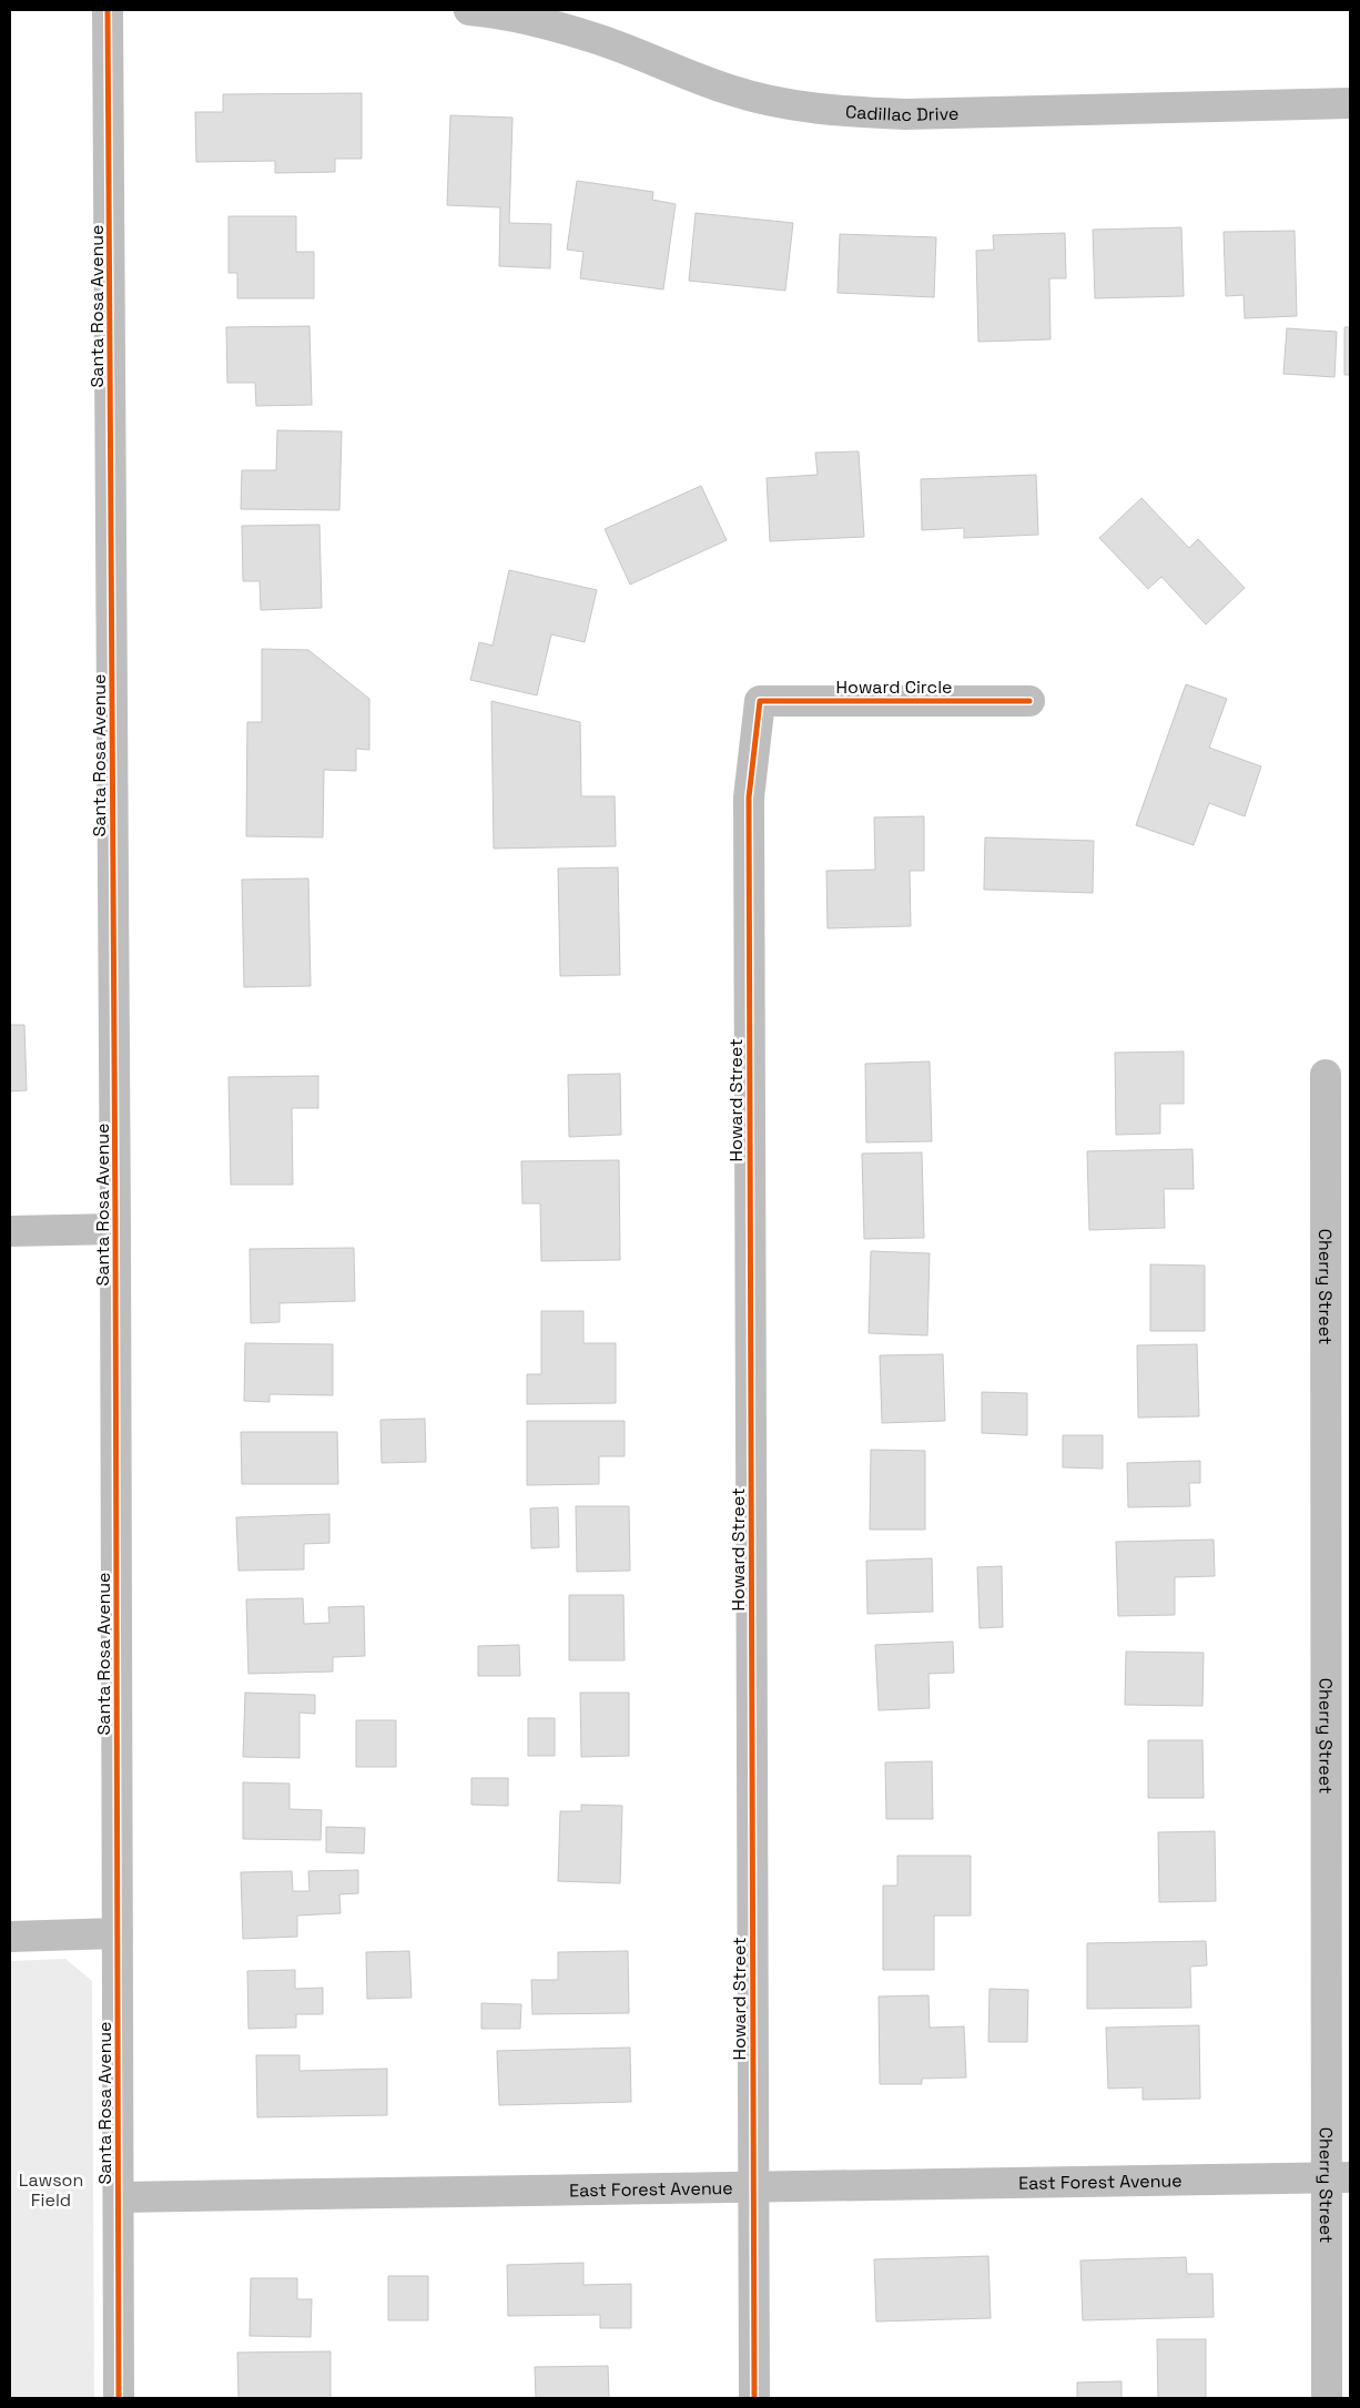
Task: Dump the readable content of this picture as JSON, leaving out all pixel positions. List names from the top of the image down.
{
  "streets": {
    "street": [
      "Cadillac Drive",
      "Santa Rosa Avenue",
      "Howard Circle",
      "Howard Street",
      "Cherry Street",
      "East Forest Avenue"
    ]
  },
  "crossings": [
    ["Santa Rosa Avenue", "East Forest Avenue"],
    ["Howard Circle", "Howard Street"],
    ["Howard Street", "East Forest Avenue"],
    ["Cherry Street", "East Forest Avenue"]
  ],
  "parks": ["Lawson Field"]
}
